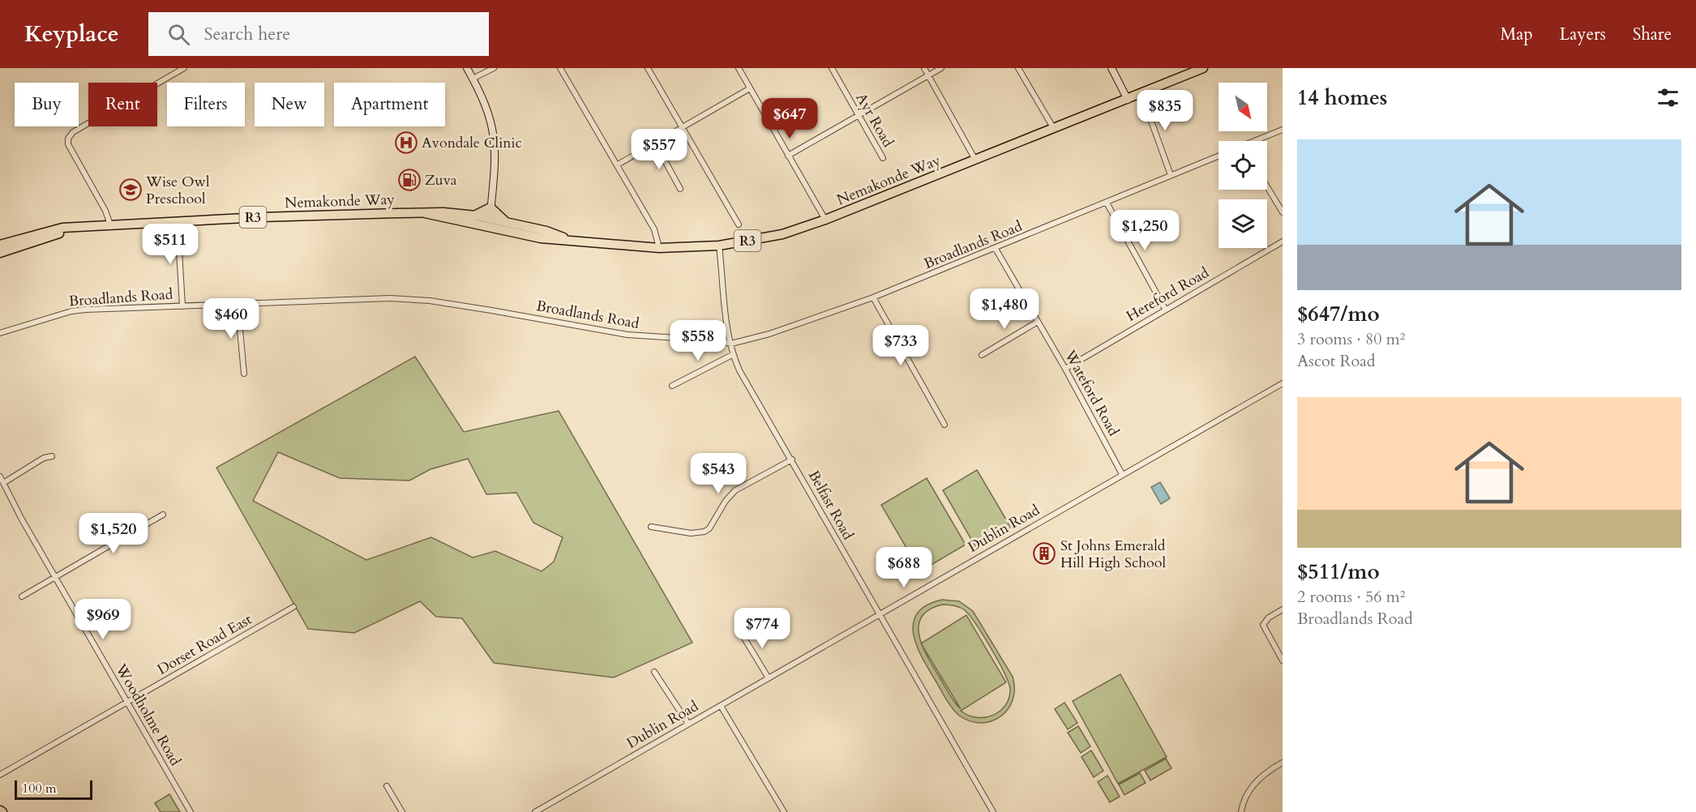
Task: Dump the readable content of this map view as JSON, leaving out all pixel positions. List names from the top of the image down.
{
  "streets": {
    "highway": ["Nemakonde Way", "R3"],
    "street": [
      "Ayr Road",
      "Broadlands Road",
      "Hereford Road",
      "Wateford Road",
      "Belfast Road",
      "Dublin Road",
      "Dorset Road East",
      "Woodholme Road"
    ]
  },
  "crossings": [
    ["Nemakonde Way", "Belfast Road"],
    ["Broadlands Road", "Wateford Road"],
    ["Broadlands Road", "Belfast Road"],
    ["Hereford Road", "Wateford Road"],
    ["Wateford Road", "Dublin Road"],
    ["Belfast Road", "Dublin Road"],
    ["Dorset Road East", "Woodholme Road"]
  ],
  "places": {
    "hospital": ["Avondale Clinic"],
    "fuel station": ["Zuva"],
    "school or university": ["Wise Owl Preschool"],
    "building": ["St Johns Emerald Hill High School"]
  },
  "scale_bar": "100 m",
  "north": "bottom right",
  "page": {
    "header": "Keyplace",
    "search": "Search here",
    "nav": ["Map", "Layers", "Share"],
    "heading": "14 homes",
    "chip": [
      "Buy",
      "Rent",
      "Filters",
      "New",
      "Apartment"
    ],
    "price": [
      "$835",
      "$647",
      "$557",
      "$1,250",
      "$511",
      "$1,480",
      "$460",
      "$558",
      "$733",
      "$543",
      "$1,520",
      "$688",
      "$969",
      "$774"
    ],
    "list": [
      {
        "name": "$647/mo",
        "note": "3 rooms · 80 m² · Ascot Road"
      },
      {
        "name": "$511/mo",
        "note": "2 rooms · 56 m² · Broadlands Road"
      }
    ],
    "scale": "100 m"
  }
}
